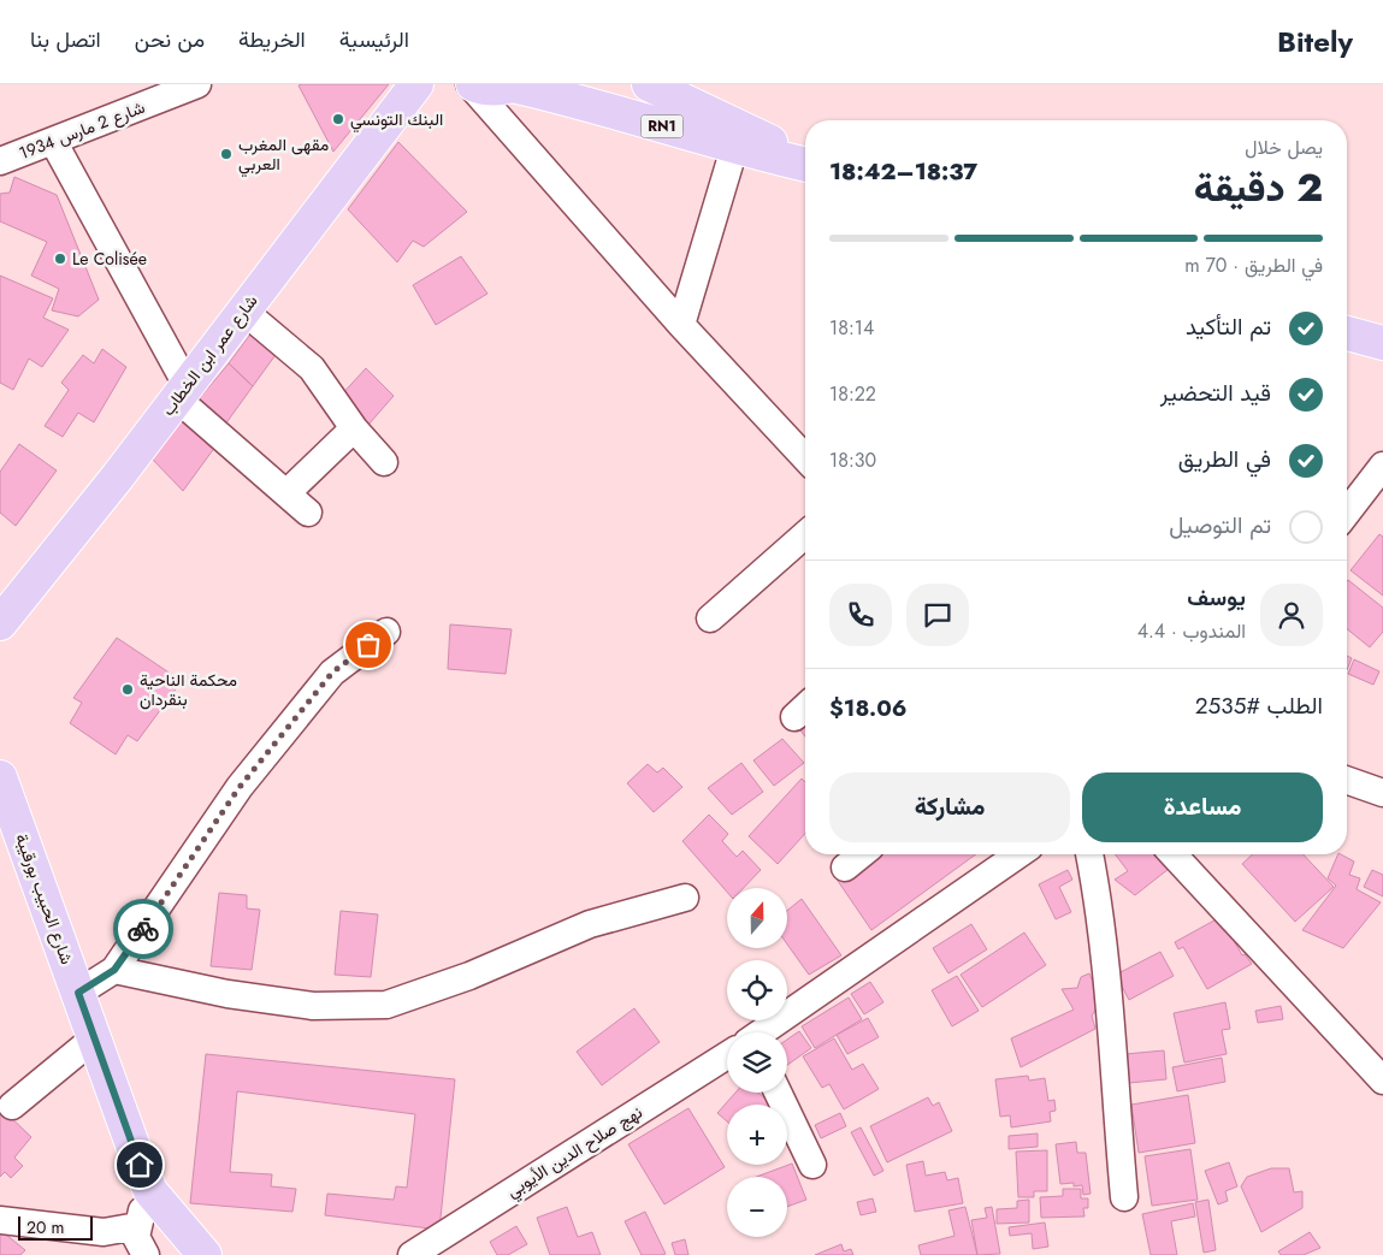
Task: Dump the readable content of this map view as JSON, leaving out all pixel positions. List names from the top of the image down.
{
  "streets": {
    "main road": ["RN1", "شارع عمر ابن الخطاب", "شارع الحبيب بورقيبة"],
    "street": ["شارع 2 مارس 1934", "نهج صلاح الدين الأيوبي"]
  },
  "places": [
    "البنك التونسي",
    "مقهى المغرب العربي",
    "Le Colisée",
    "محكمة الناحية بنقردان"
  ],
  "scale_bar": "20 m",
  "north": "top",
  "page": {
    "header": "Bitely",
    "nav": [
      "الرئيسية",
      "الخريطة",
      "من نحن",
      "اتصل بنا"
    ],
    "heading": ["2 دقيقة", "يصل خلال", "18:37–18:42"],
    "panel": [
      "يوسف",
      "المندوب · 4.4",
      "الطلب #2535",
      "$18.06"
    ],
    "bar": "في الطريق · 70 m",
    "list": [
      ["تم التأكيد", "18:14"],
      ["قيد التحضير", "18:22"],
      ["في الطريق", "18:30"],
      "تم التوصيل"
    ],
    "buttons": ["مساعدة", "مشاركة"],
    "map_buttons": ["+", "−"],
    "scale": "20 m"
  }
}
